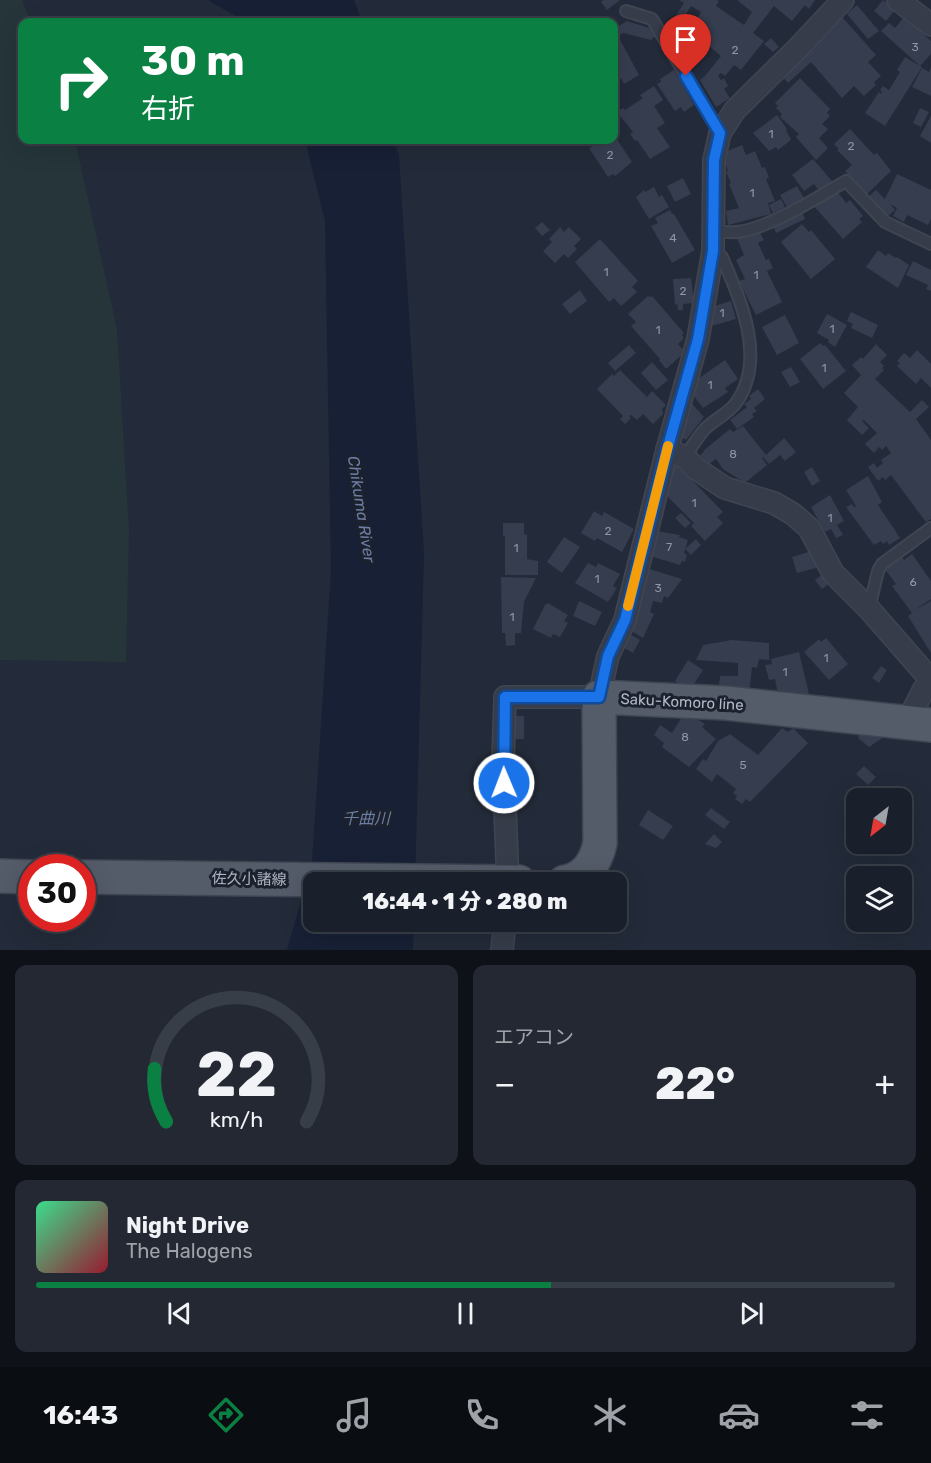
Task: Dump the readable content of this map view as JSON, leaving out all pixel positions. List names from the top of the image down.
{
  "streets": {
    "main road": ["Saku-Komoro line", "佐久小諸線"]
  },
  "water": ["Chikuma River", "千曲川"],
  "house_numbers": [
    "3",
    "2",
    "1",
    "2",
    "2",
    "1",
    "4",
    "1",
    "1",
    "2",
    "1",
    "1",
    "1",
    "1",
    "1",
    "8",
    "1",
    "1",
    "2",
    "7",
    "1",
    "1",
    "6",
    "3",
    "1",
    "1",
    "1",
    "8",
    "5"
  ],
  "north": "bottom left",
  "page": {
    "turn": ["30 m", "右折"],
    "limit": "30",
    "trip": "16:44 · 1 分 · 280 m",
    "tile": "エアコン",
    "heat": ["−", "22°", "+"],
    "song": ["Night Drive", "The Halogens"],
    "tabs": "16:43",
    "gauge": ["22", "km/h"]
  }
}
